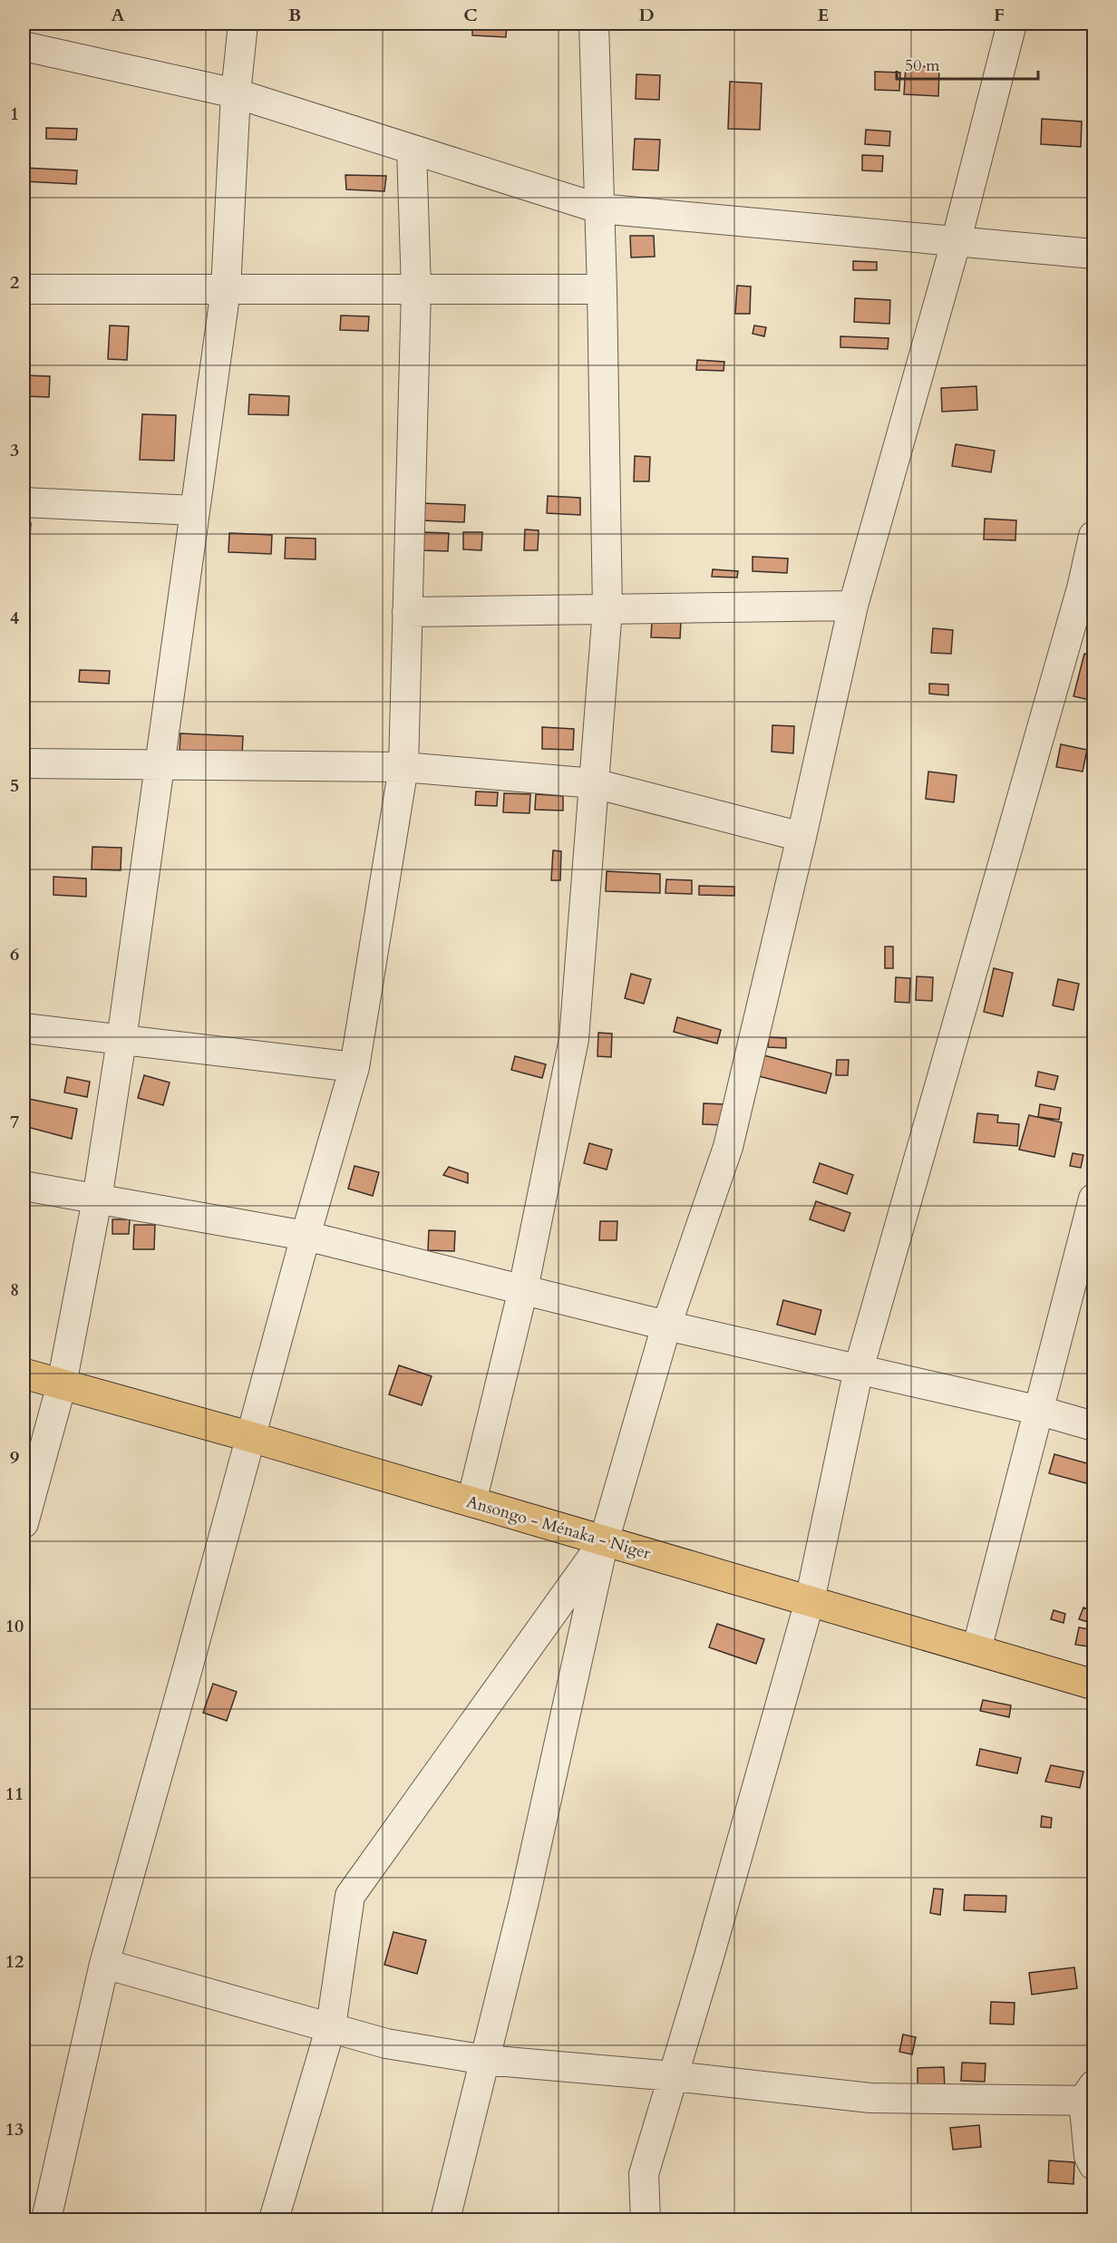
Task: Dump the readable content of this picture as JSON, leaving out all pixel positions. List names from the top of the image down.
{
  "streets": {
    "main road": ["Ansongo - Ménaka - Niger"]
  },
  "scale_bar": "50 m",
  "grid": {
    "columns": [
      "A",
      "B",
      "C",
      "D",
      "E",
      "F"
    ],
    "rows": [
      "1",
      "2",
      "3",
      "4",
      "5",
      "6",
      "7",
      "8",
      "9",
      "10",
      "11",
      "12",
      "13"
    ]
  }
}
